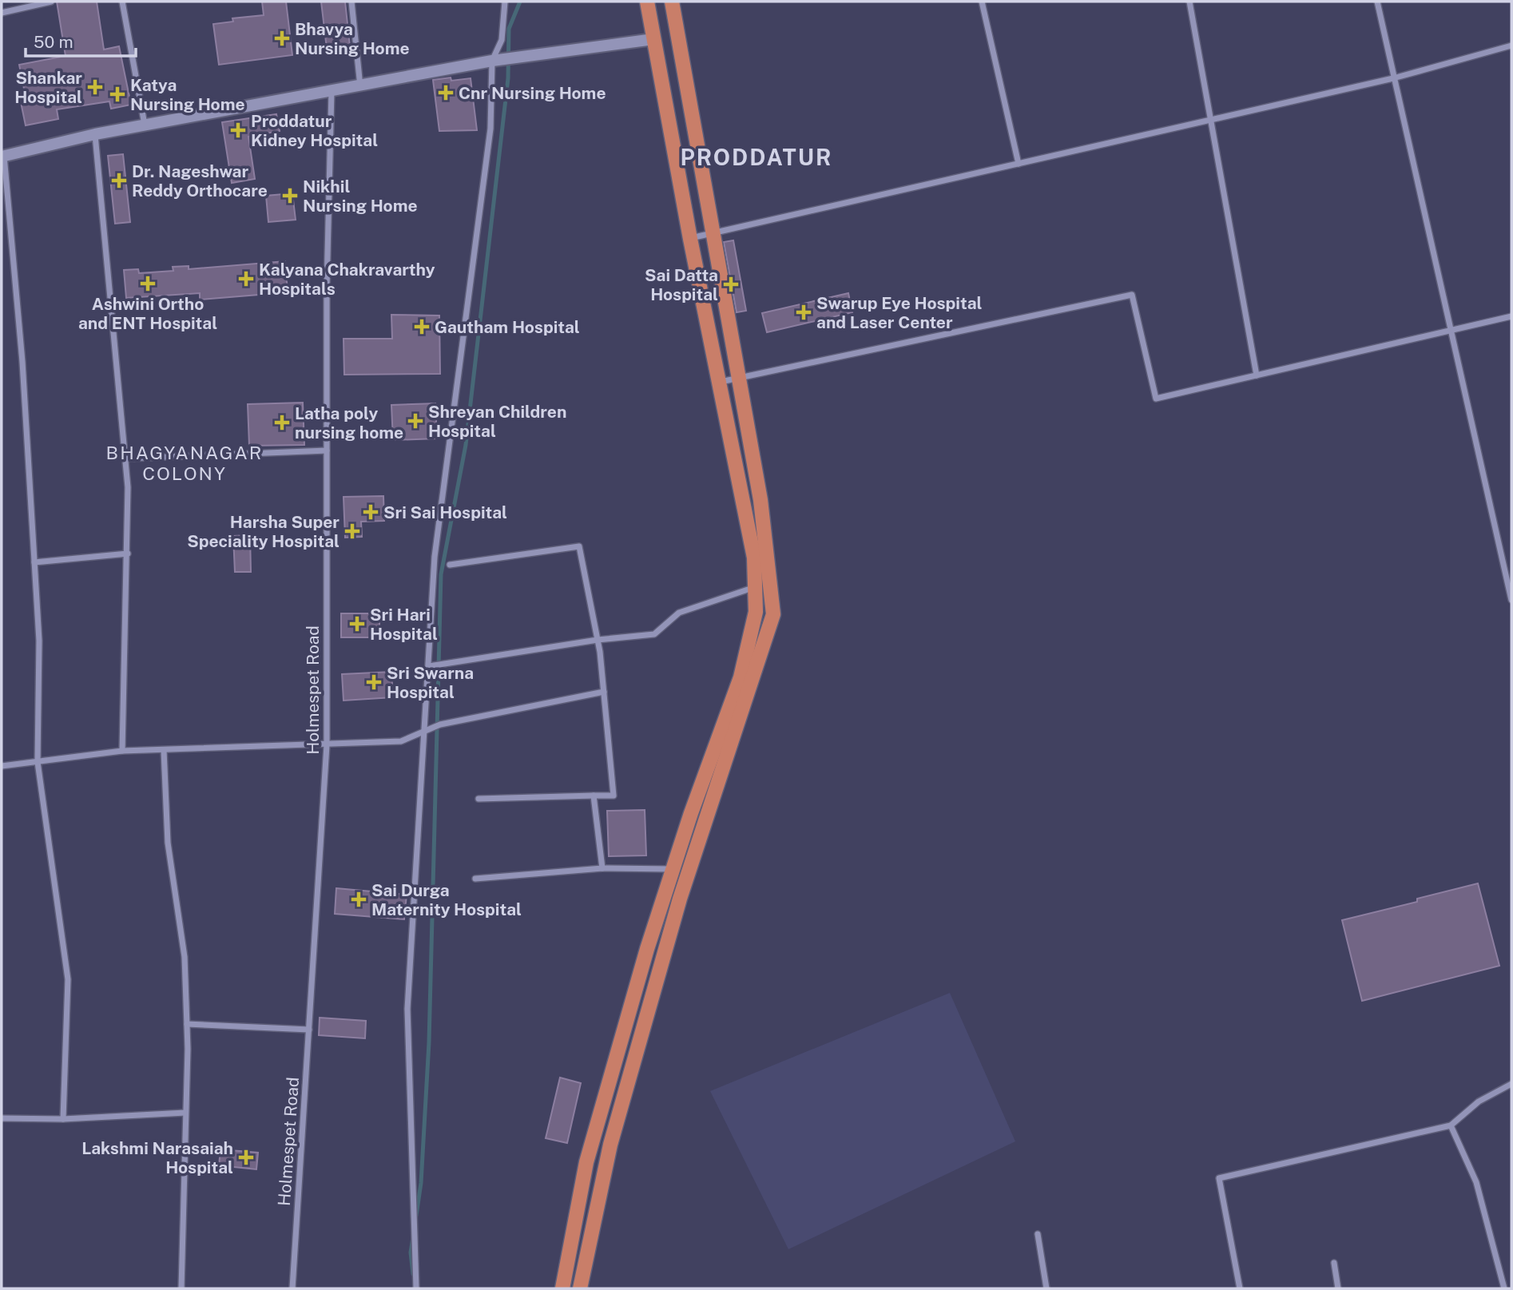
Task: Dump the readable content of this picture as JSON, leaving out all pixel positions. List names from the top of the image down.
{
  "streets": {
    "street": ["Holmespet Road"]
  },
  "districts": ["PRODDATUR", "BHAGYANAGAR COLONY"],
  "places": {
    "health": [
      "Bhavya Nursing Home",
      "Shankar Hospital",
      "Cnr Nursing Home",
      "Katya Nursing Home",
      "Proddatur Kidney Hospital",
      "Dr. Nageshwar Reddy Orthocare",
      "Nikhil Nursing Home",
      "Kalyana Chakravarthy Hospitals",
      "Ashwini Ortho and ENT Hospital",
      "Sai Datta Hospital",
      "Swarup Eye Hospital and Laser Center",
      "Gautham Hospital",
      "Shreyan Children Hospital",
      "Latha poly nursing home",
      "Sri Sai Hospital",
      "Harsha Super Speciality Hospital",
      "Sri Hari Hospital",
      "Sri Swarna Hospital",
      "Sai Durga Maternity Hospital",
      "Lakshmi Narasaiah Hospital"
    ]
  },
  "scale_bar": "50 m"
}
